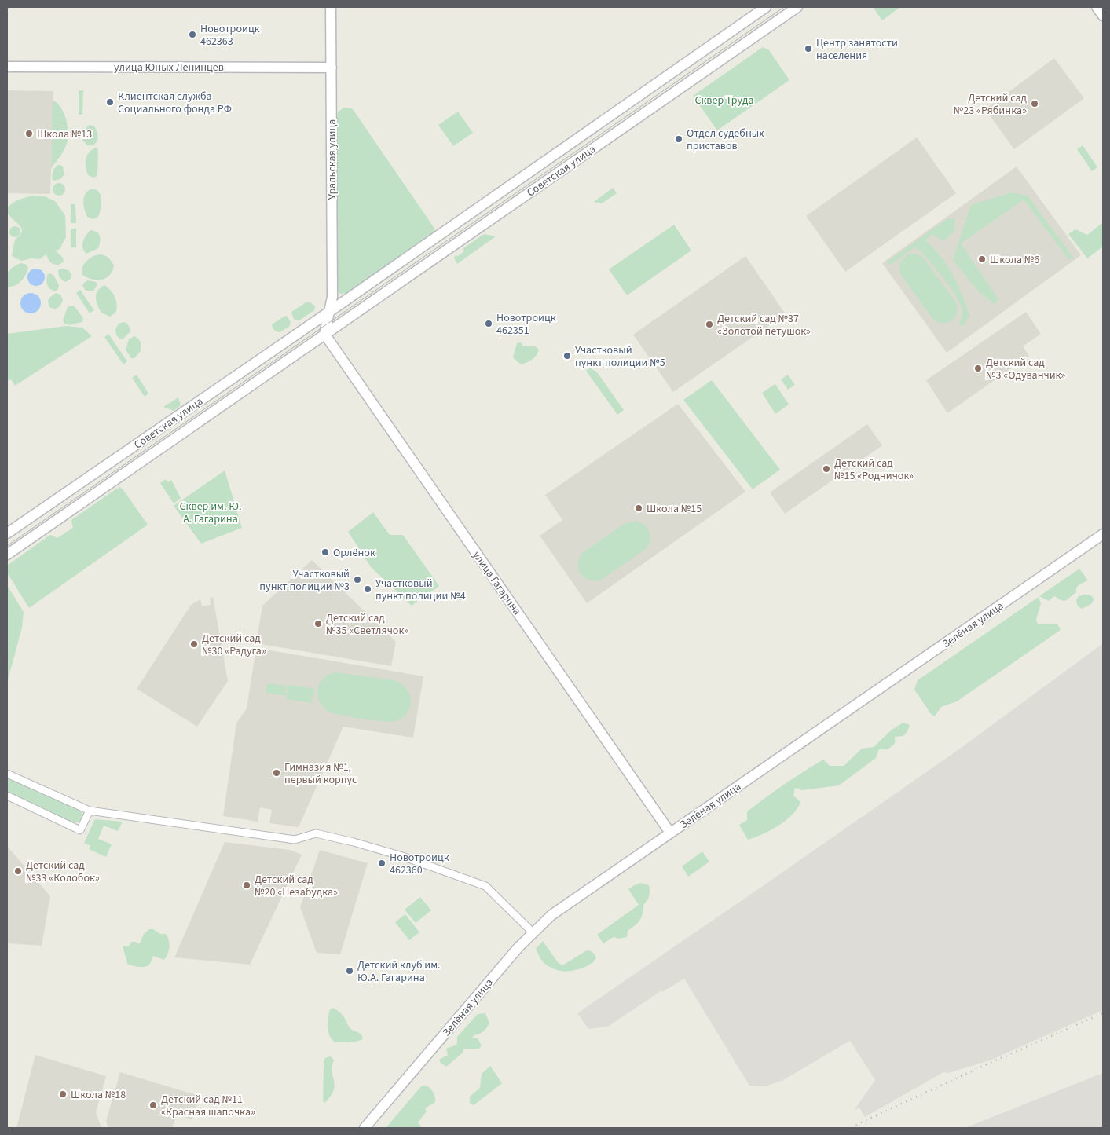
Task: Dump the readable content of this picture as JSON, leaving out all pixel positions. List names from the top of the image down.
{
  "streets": {
    "main road": [
      "улица Юных Ленинцев",
      "Уральская улица",
      "Советская улица",
      "улица Гагарина",
      "Зелёная улица"
    ]
  },
  "crossings": [
    ["улица Юных Ленинцев", "Уральская улица"],
    ["Уральская улица", "Советская улица"],
    ["Советская улица", "улица Гагарина"],
    ["улица Гагарина", "Зелёная улица"]
  ],
  "parks": ["Сквер Труда", "Сквер им. Ю. А. Гагарина"],
  "places": [
    "Новотроицк 462363",
    "Центр занятости населения",
    "Клиентская служба Социального фонда РФ",
    "Детский сад №23 «Рябинка»",
    "Школа №13",
    "Отдел судебных приставов",
    "Школа №6",
    "Новотроицк 462351",
    "Детский сад №37 «Золотой петушок»",
    "Участковый пункт полиции №5",
    "Детский сад №3 «Одуванчик»",
    "Детский сад №15 «Родничок»",
    "Школа №15",
    "Орлёнок",
    "Участковый пункт полиции №3",
    "Участковый пункт полиции №4",
    "Детский сад №35 «Светлячок»",
    "Детский сад №30 «Радуга»",
    "Гимназия №1, первый корпус",
    "Новотроицк 462360",
    "Детский сад №33 «Колобок»",
    "Детский сад №20 «Незабудка»",
    "Детский клуб им. Ю.А. Гагарина",
    "Школа №18",
    "Детский сад №11 «Красная шапочка»"
  ]
}
